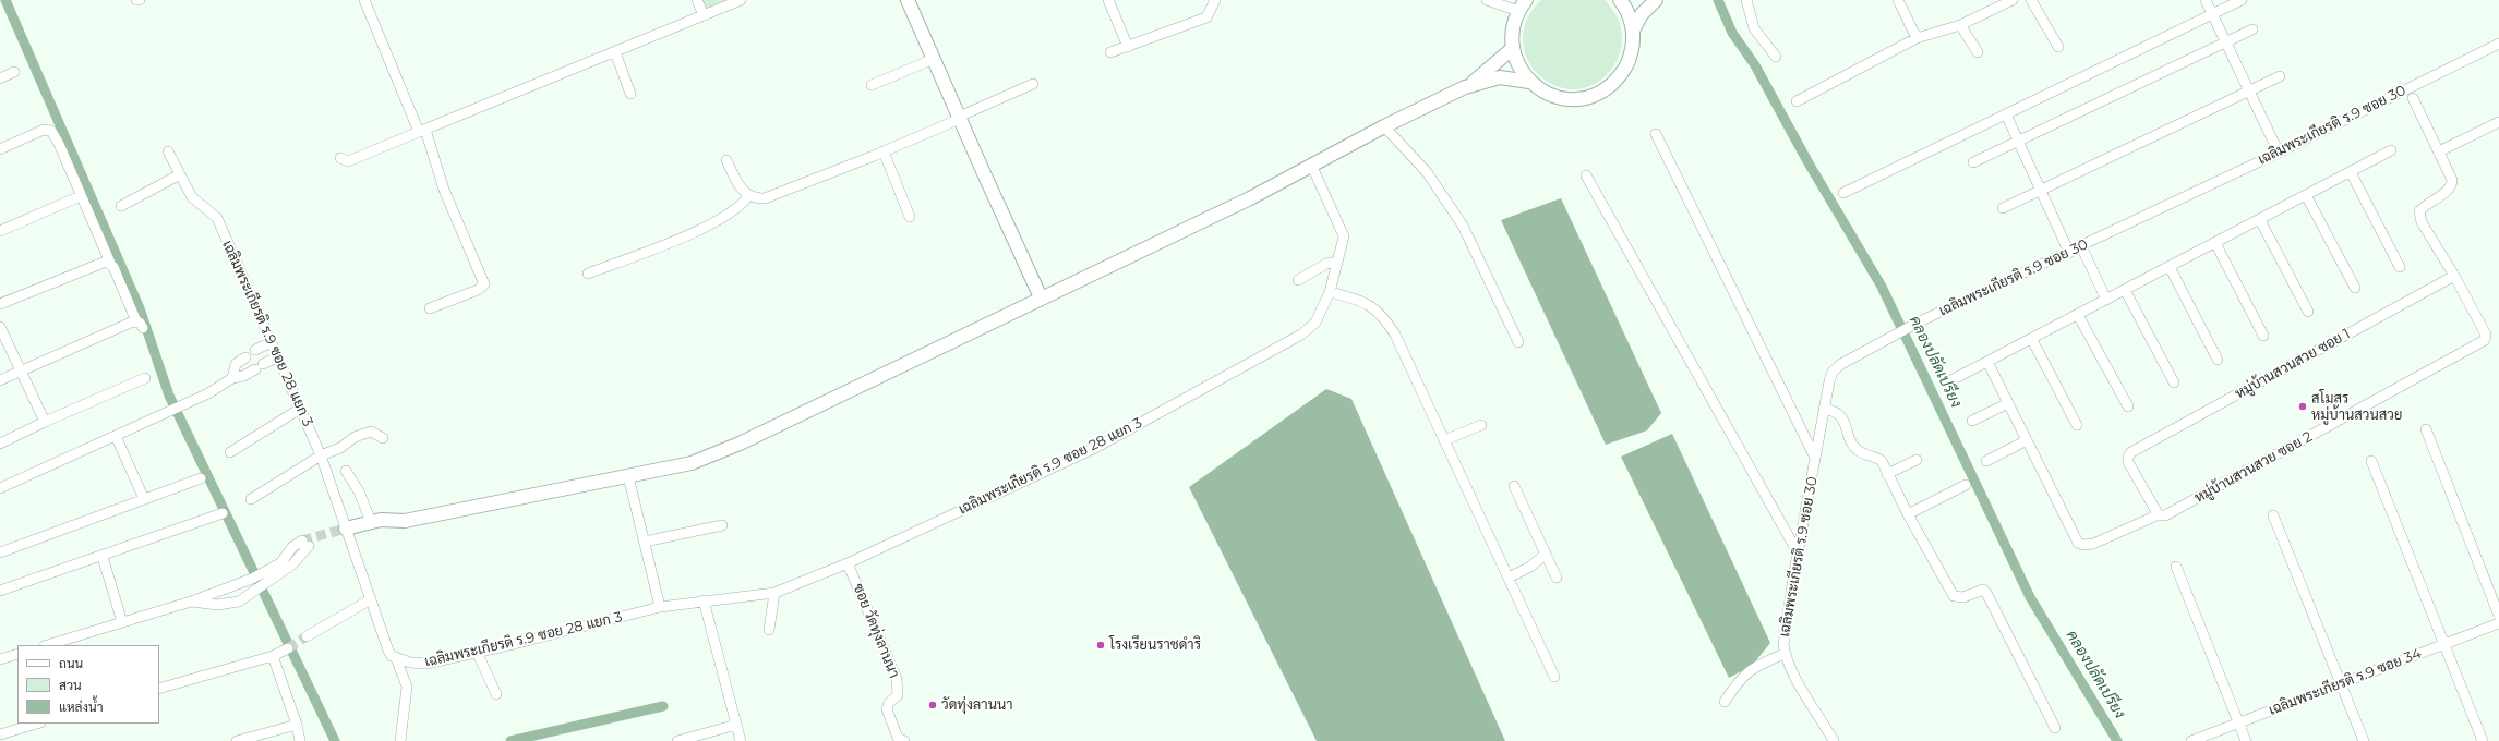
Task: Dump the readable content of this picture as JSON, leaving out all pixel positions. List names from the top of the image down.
{
  "streets": {
    "street": [
      "เฉลิมพระเกียรติ ร.9 ซอย 30",
      "เฉลิมพระเกียรติ ร.9 ซอย 28 แยก 3",
      "หมู่บ้านสวนสวย ซอย 1",
      "หมู่บ้านสวนสวย ซอย 2",
      "ซอย วัดทุ่งลานนา",
      "เฉลิมพระเกียรติ ร.9 ซอย 34"
    ]
  },
  "crossings": [
    ["เฉลิมพระเกียรติ ร.9 ซอย 28 แยก 3", "ซอย วัดทุ่งลานนา"],
    ["หมู่บ้านสวนสวย ซอย 1", "หมู่บ้านสวนสวย ซอย 2"]
  ],
  "water": ["คลองปลัดเปรียง"],
  "places": ["สโมสร หมู่บ้านสวนสวย", "โรงเรียนราชดำริ", "วัดทุ่งลานนา"],
  "legend": ["ถนน", "สวน", "แหล่งน้ำ"]
}
